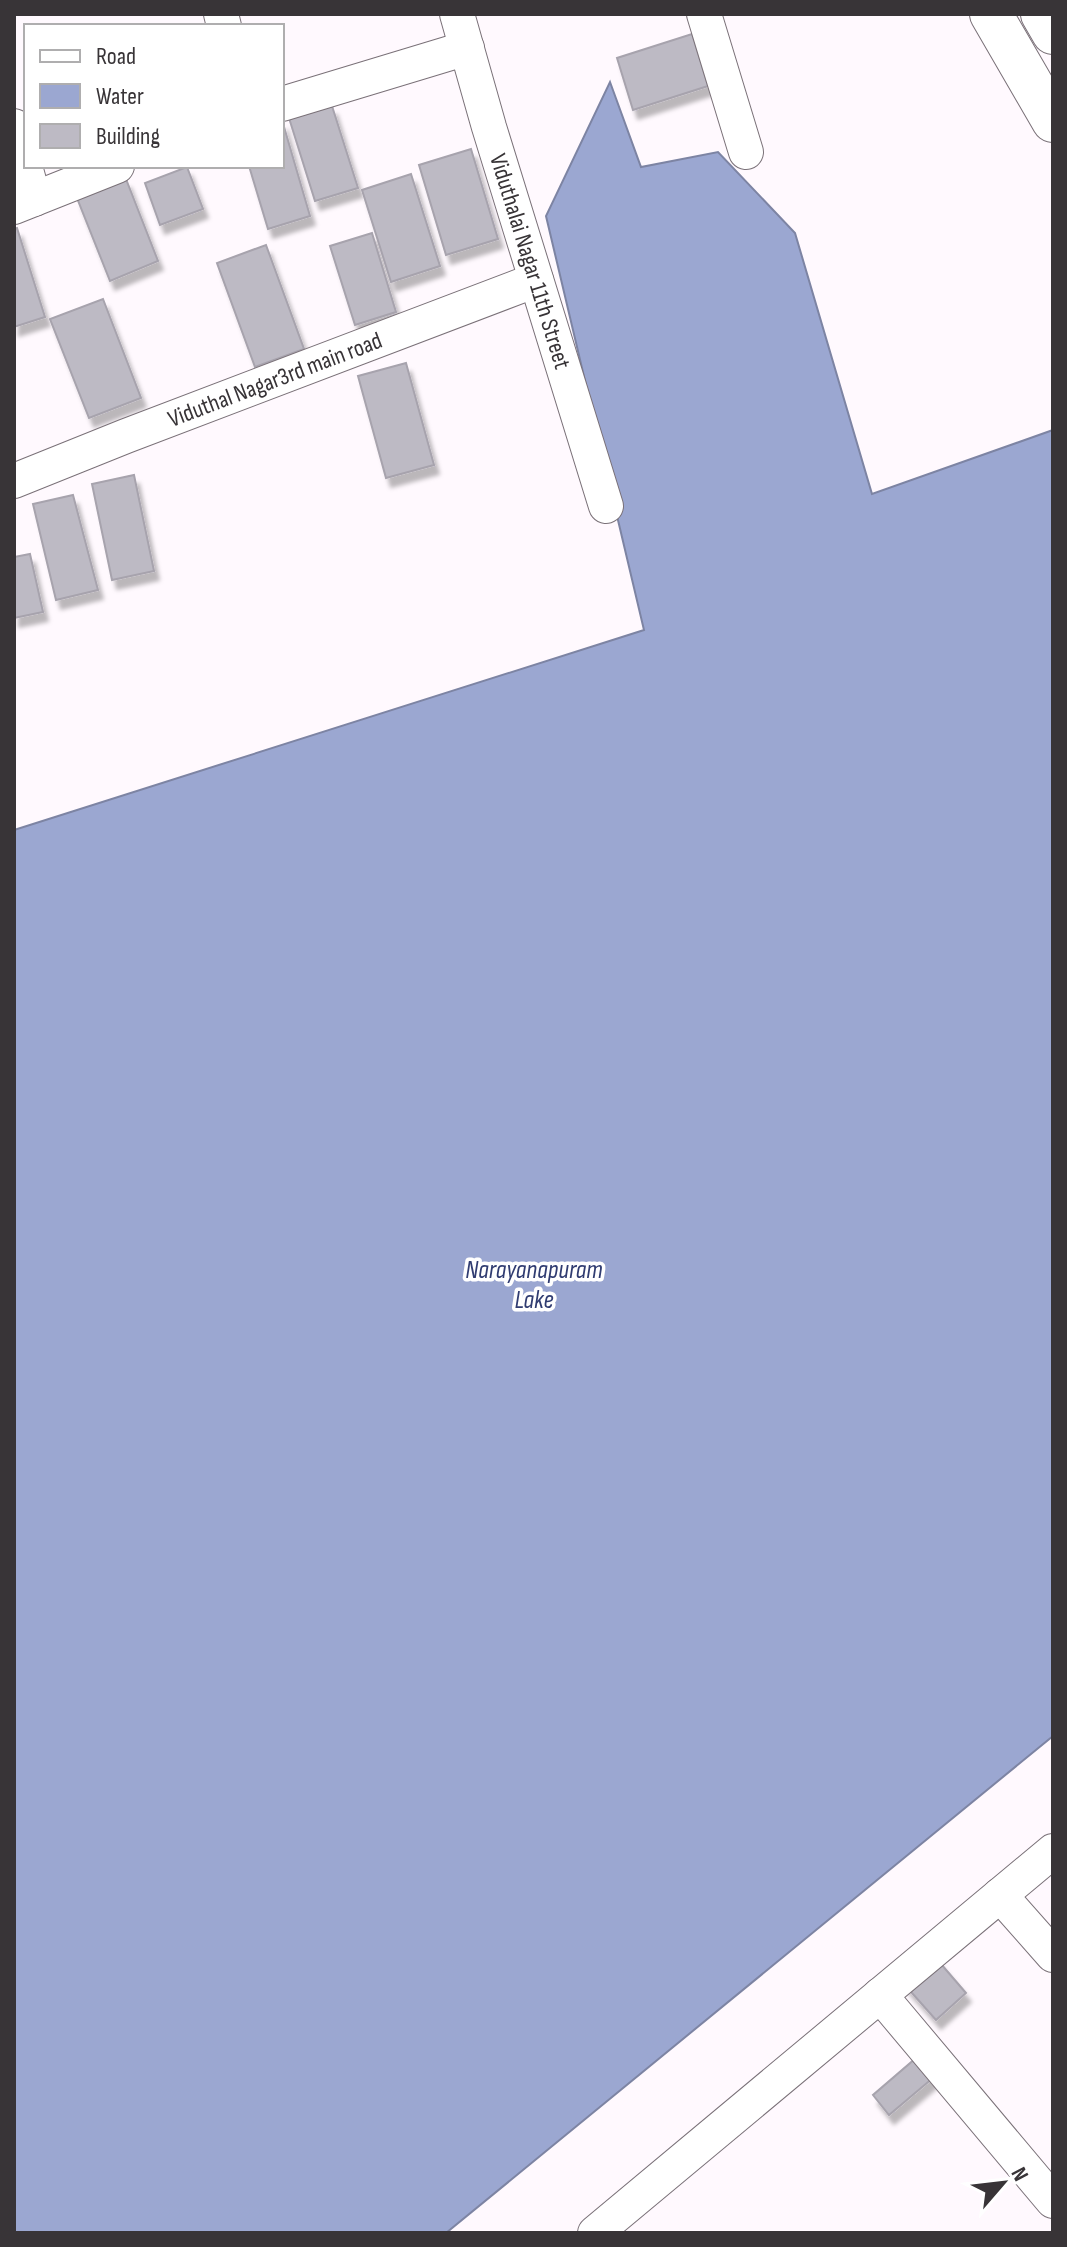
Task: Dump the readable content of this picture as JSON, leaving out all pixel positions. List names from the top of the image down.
{
  "streets": {
    "street": ["Viduthalai Nagar 11th Street", "Viduthal Nagar3rd main road"]
  },
  "crossings": [
    ["Viduthalai Nagar 11th Street", "Viduthal Nagar3rd main road"]
  ],
  "water": ["Narayanapuram Lake"],
  "legend": ["Road", "Water", "Building"],
  "north": "top right"
}
